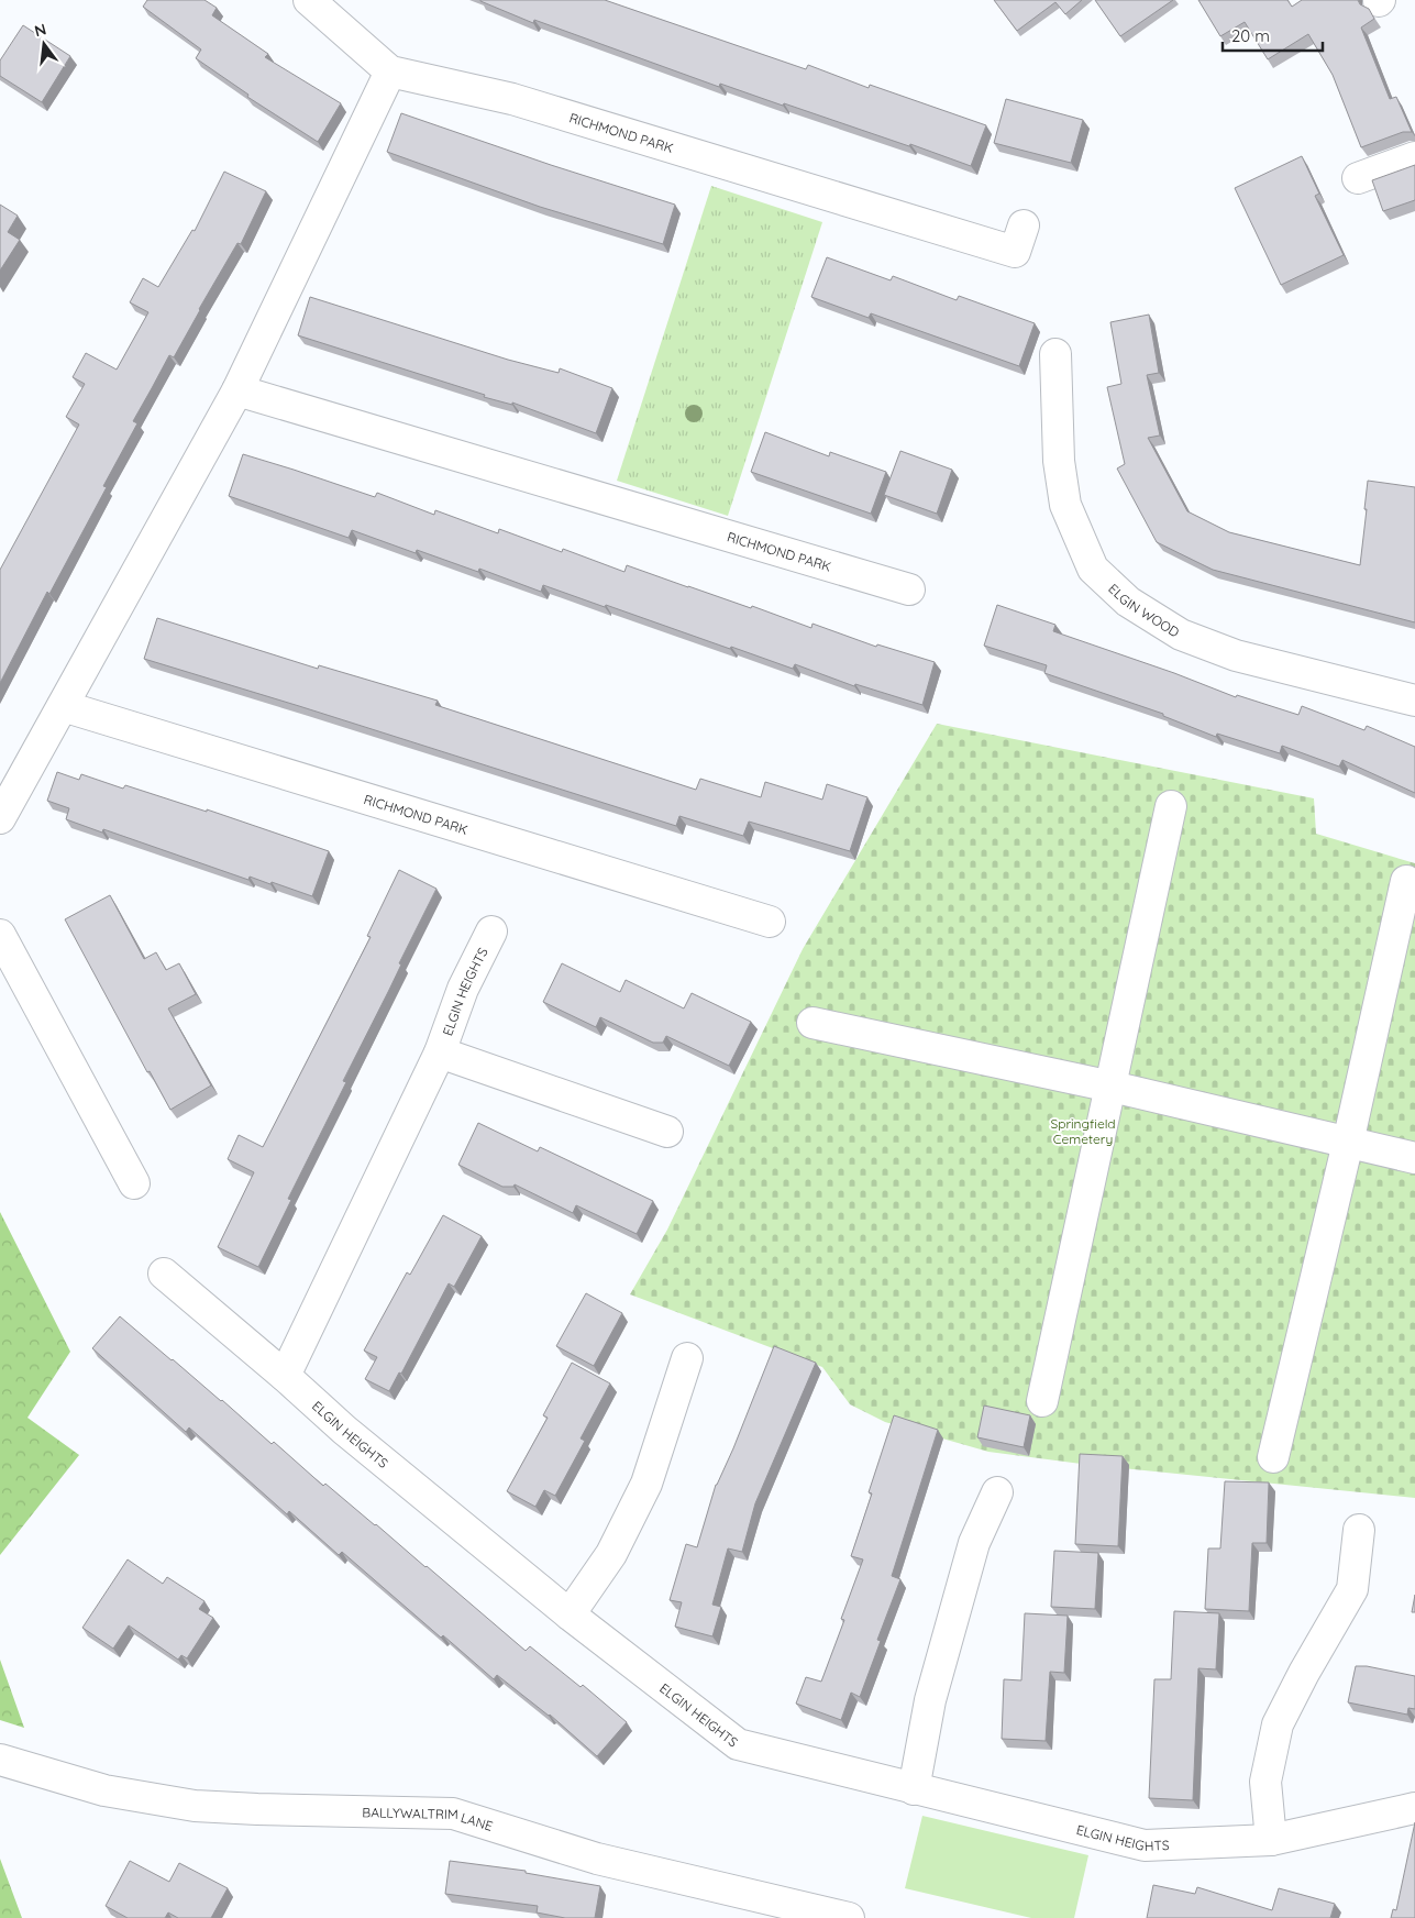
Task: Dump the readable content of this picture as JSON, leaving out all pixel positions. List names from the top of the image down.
{
  "streets": {
    "street": [
      "RICHMOND PARK",
      "ELGIN WOOD",
      "ELGIN HEIGHTS",
      "BALLYWALTRIM LANE"
    ]
  },
  "parks": ["Springfield Cemetery"],
  "scale_bar": "20 m",
  "north": "top"
}
